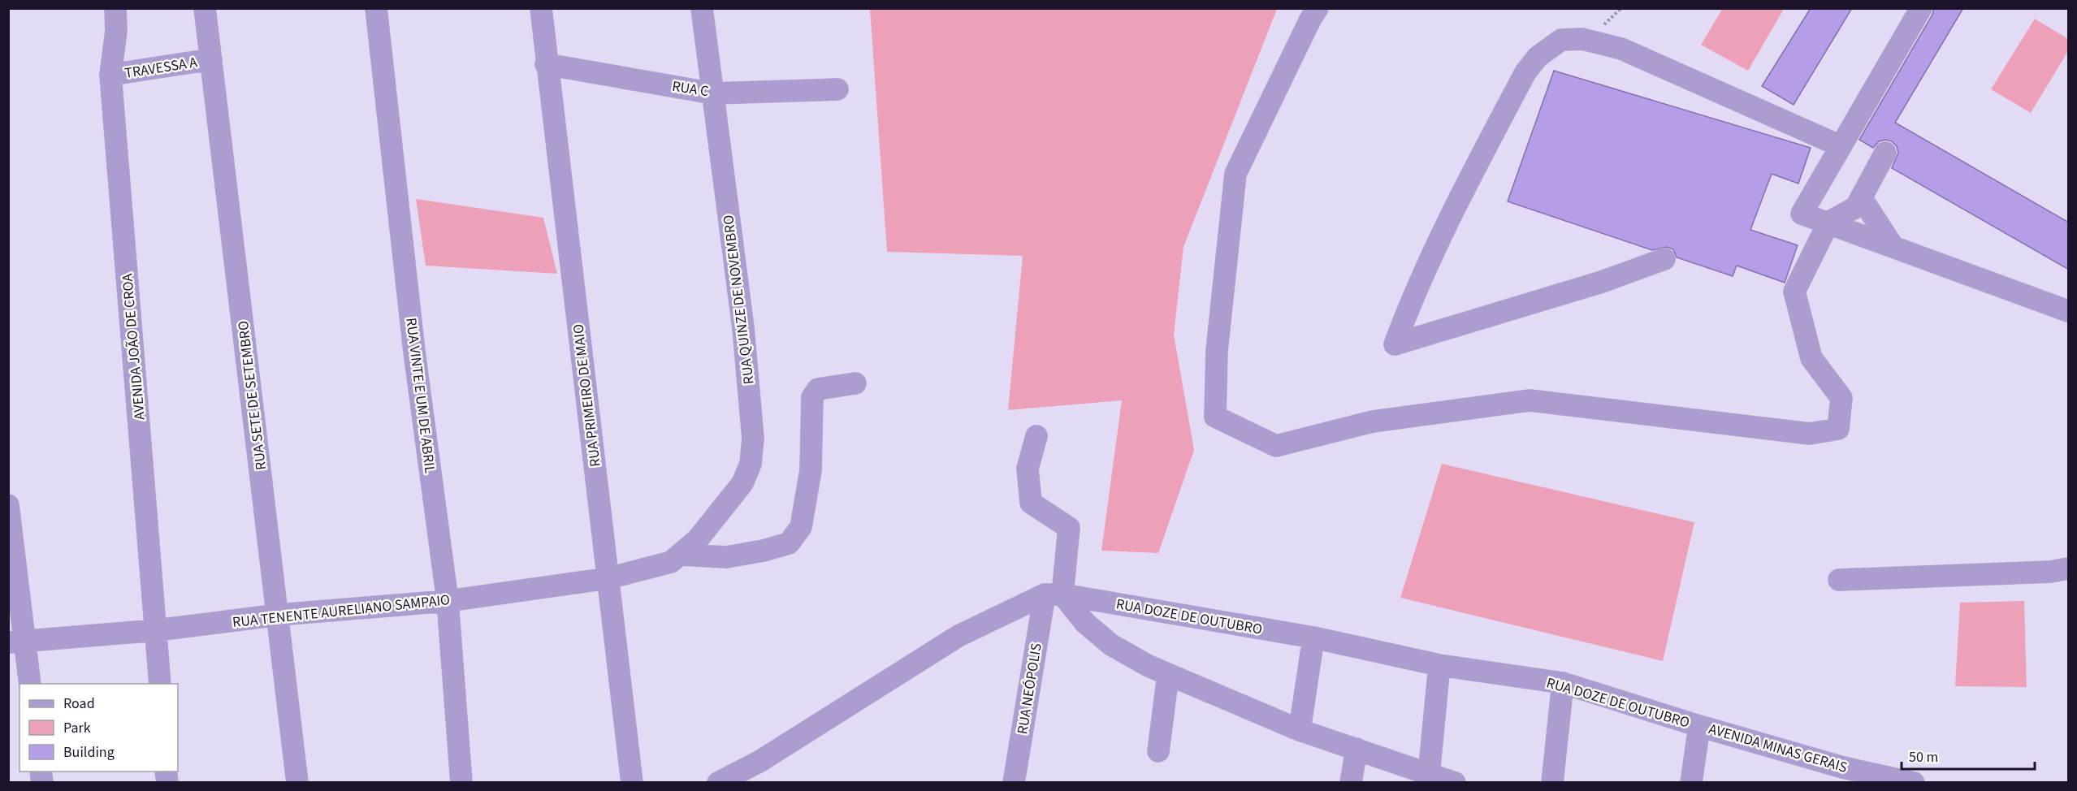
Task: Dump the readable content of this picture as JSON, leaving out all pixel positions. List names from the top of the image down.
{
  "streets": {
    "street": [
      "TRAVESSA A",
      "RUA C",
      "RUA QUINZE DE NOVEMBRO",
      "AVENIDA JOÃO DE CROA",
      "RUA SETE DE SETEMBRO",
      "RUA VINTE E UM DE ABRIL",
      "RUA PRIMEIRO DE MAIO",
      "RUA TENENTE AURELIANO SAMPAIO",
      "RUA DOZE DE OUTUBRO",
      "RUA NEÓPOLIS",
      "AVENIDA MINAS GERAIS"
    ]
  },
  "crossings": [
    ["TRAVESSA A", "AVENIDA JOÃO DE CROA"],
    ["TRAVESSA A", "RUA SETE DE SETEMBRO"],
    ["RUA C", "RUA QUINZE DE NOVEMBRO"],
    ["RUA C", "RUA PRIMEIRO DE MAIO"],
    ["RUA QUINZE DE NOVEMBRO", "RUA TENENTE AURELIANO SAMPAIO"],
    ["AVENIDA JOÃO DE CROA", "RUA TENENTE AURELIANO SAMPAIO"],
    ["RUA SETE DE SETEMBRO", "RUA TENENTE AURELIANO SAMPAIO"],
    ["RUA VINTE E UM DE ABRIL", "RUA TENENTE AURELIANO SAMPAIO"],
    ["RUA PRIMEIRO DE MAIO", "RUA TENENTE AURELIANO SAMPAIO"],
    ["RUA DOZE DE OUTUBRO", "RUA NEÓPOLIS"],
    ["RUA DOZE DE OUTUBRO", "AVENIDA MINAS GERAIS"]
  ],
  "legend": ["Road", "Park", "Building"],
  "scale_bar": "50 m"
}
